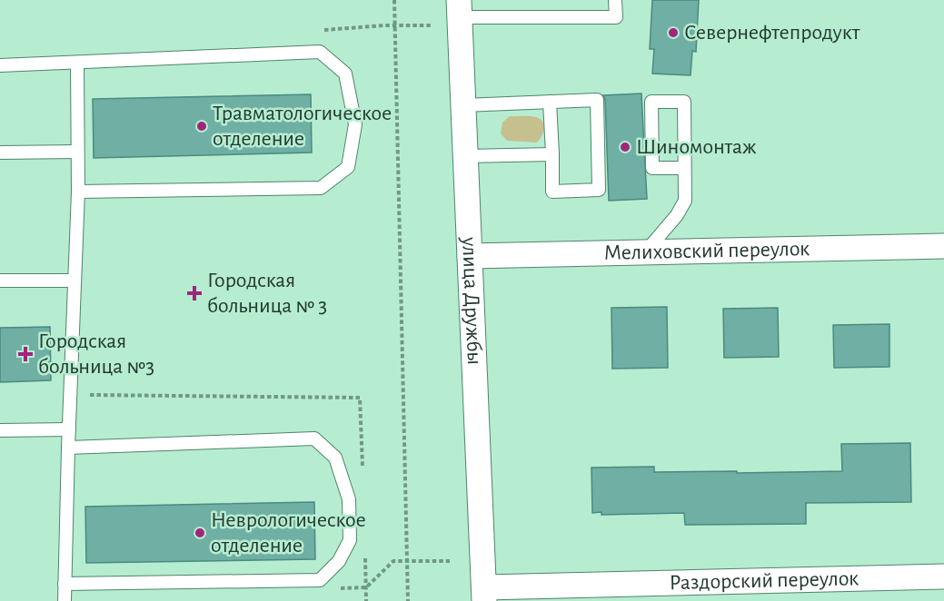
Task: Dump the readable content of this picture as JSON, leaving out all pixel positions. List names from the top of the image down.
{
  "streets": {
    "street": ["Мелиховский переулок", "улица Дружбы", "Раздорский переулок"]
  },
  "crossings": [
    ["Мелиховский переулок", "улица Дружбы"],
    ["улица Дружбы", "Раздорский переулок"]
  ],
  "places": {
    "other": [
      "Севернефтепродукт",
      "Травматологическое отделение",
      "Шиномонтаж",
      "Неврологическое отделение"
    ],
    "health": ["Городская больница № 3", "Городская больница №3"]
  }
}
